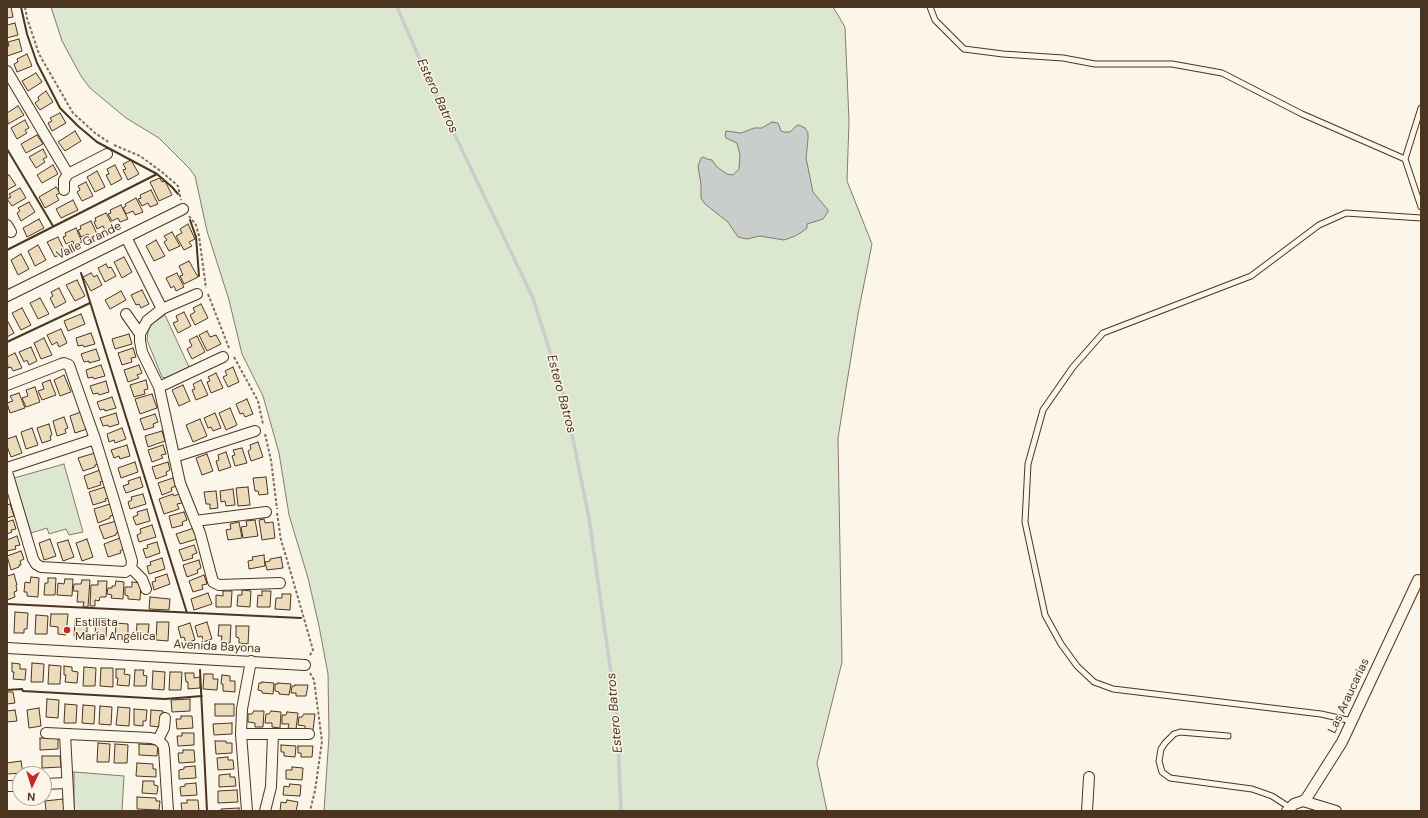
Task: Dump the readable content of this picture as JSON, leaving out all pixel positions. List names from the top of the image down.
{
  "streets": {
    "street": ["Valle Grande", "Avenida Bayona", "Las Araucarias"]
  },
  "water": ["Estero Batros"],
  "places": ["Estilista María Angélica"],
  "north": "bottom"
}
